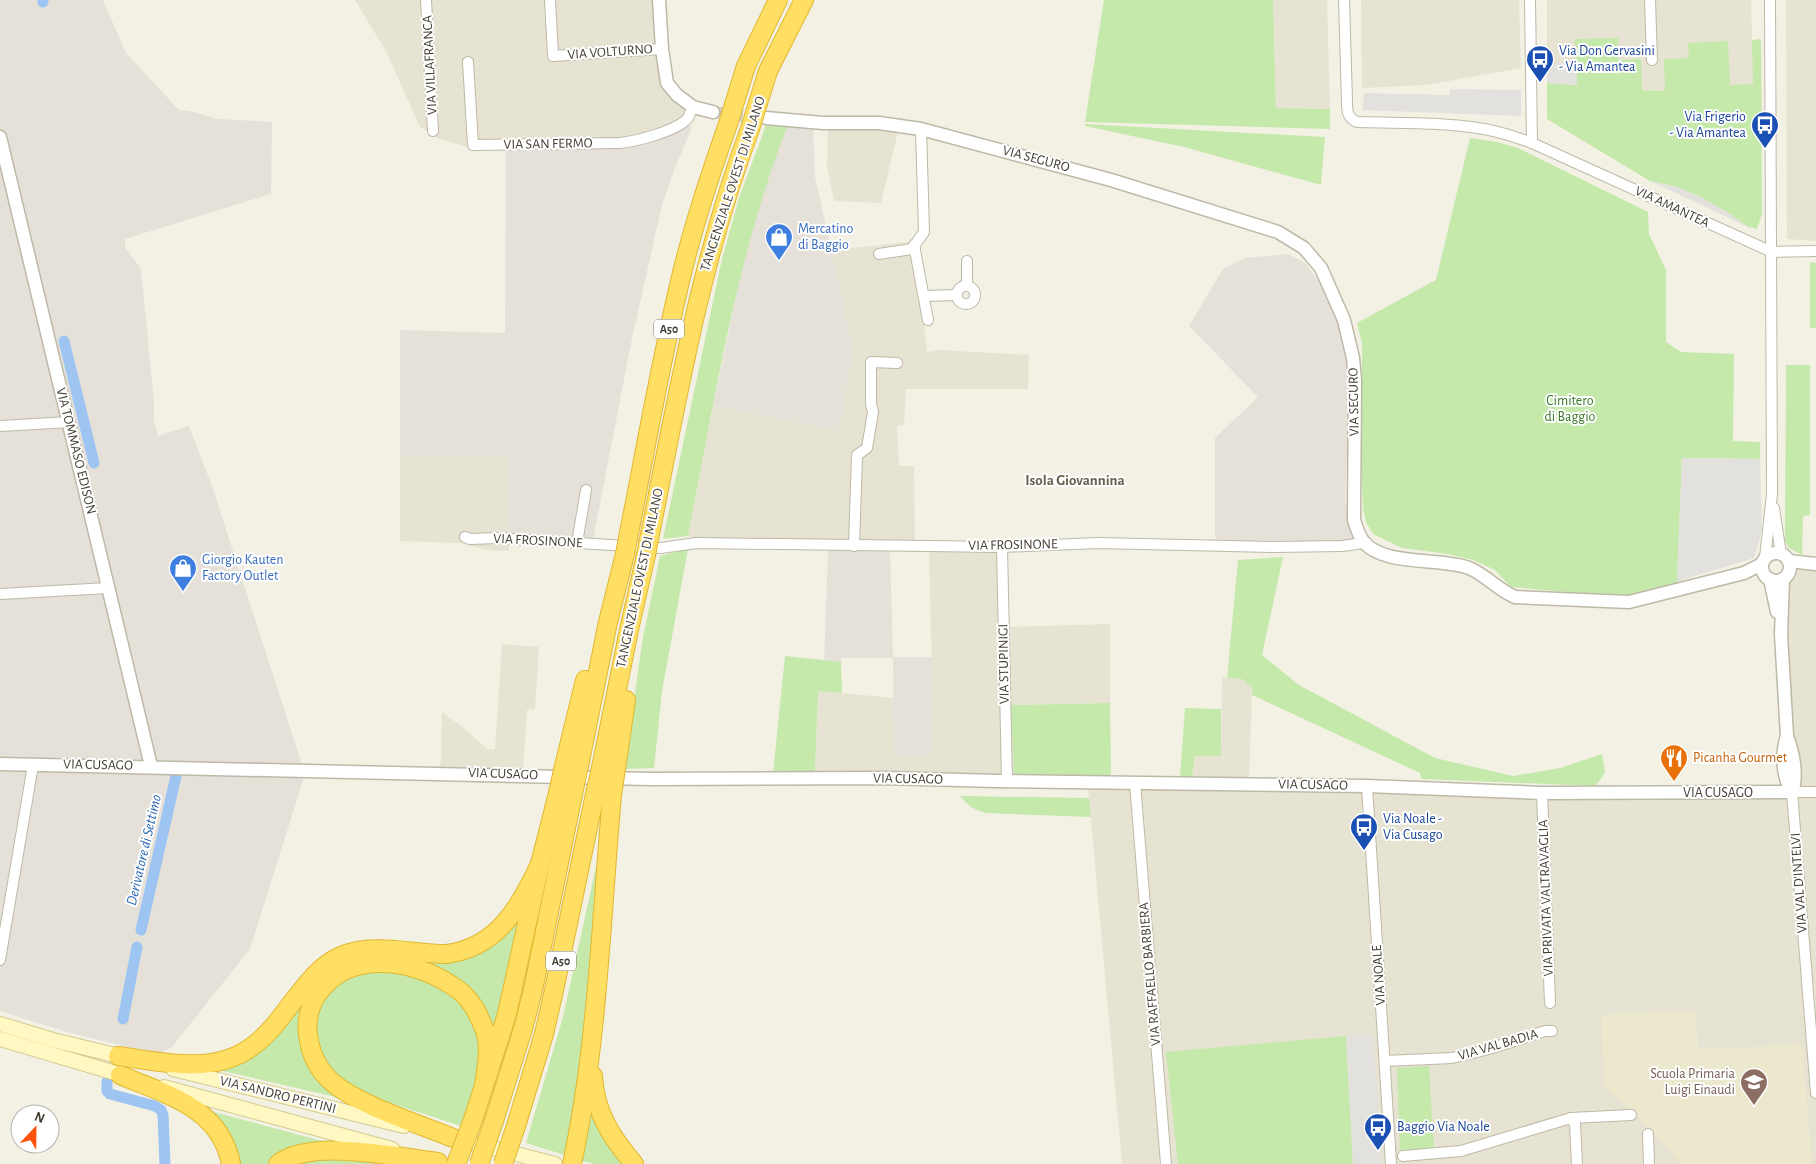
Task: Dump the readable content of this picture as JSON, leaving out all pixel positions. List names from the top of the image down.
{
  "streets": {
    "highway": ["TANGENZIALE OVEST DI MILANO", "A50"],
    "main road": ["VIA SANDRO PERTINI"],
    "street": [
      "VIA VOLTURNO",
      "VIA VILLAFRANCA",
      "VIA SAN FERMO",
      "VIA SEGURO",
      "VIA AMANTEA",
      "VIA TOMMASO EDISON",
      "VIA FROSINONE",
      "VIA STUPINIGI",
      "VIA CUSAGO",
      "VIA VAL D'INTELVI",
      "VIA PRIVATA VALTRAVAGLIA",
      "VIA RAFFAELLO BARBIERA",
      "VIA NOALE",
      "VIA VAL BADIA"
    ]
  },
  "crossings": [
    ["VIA SEGURO", "VIA FROSINONE"],
    ["TANGENZIALE OVEST DI MILANO", "VIA FROSINONE"],
    ["VIA TOMMASO EDISON", "VIA CUSAGO"],
    ["VIA FROSINONE", "VIA STUPINIGI"],
    ["VIA STUPINIGI", "VIA CUSAGO"],
    ["VIA CUSAGO", "VIA VAL D'INTELVI"],
    ["VIA CUSAGO", "VIA PRIVATA VALTRAVAGLIA"],
    ["VIA CUSAGO", "VIA RAFFAELLO BARBIERA"],
    ["VIA CUSAGO", "VIA NOALE"],
    ["VIA NOALE", "VIA VAL BADIA"]
  ],
  "districts": ["Isola Giovannina"],
  "water": ["Derivatore di Settimo"],
  "parks": ["Cimitero di Baggio"],
  "places": {
    "bus stop": [
      "Via Don Gervasini - Via Amantea",
      "Via Frigerio - Via Amantea",
      "Via Noale - Via Cusago",
      "Baggio Via Noale"
    ],
    "shop": ["Mercatino di Baggio", "Giorgio Kauten Factory Outlet"],
    "restaurant": ["Picanha Gourmet"],
    "school or university": ["Scuola Primaria Luigi Einaudi"]
  },
  "north": "top"
}
